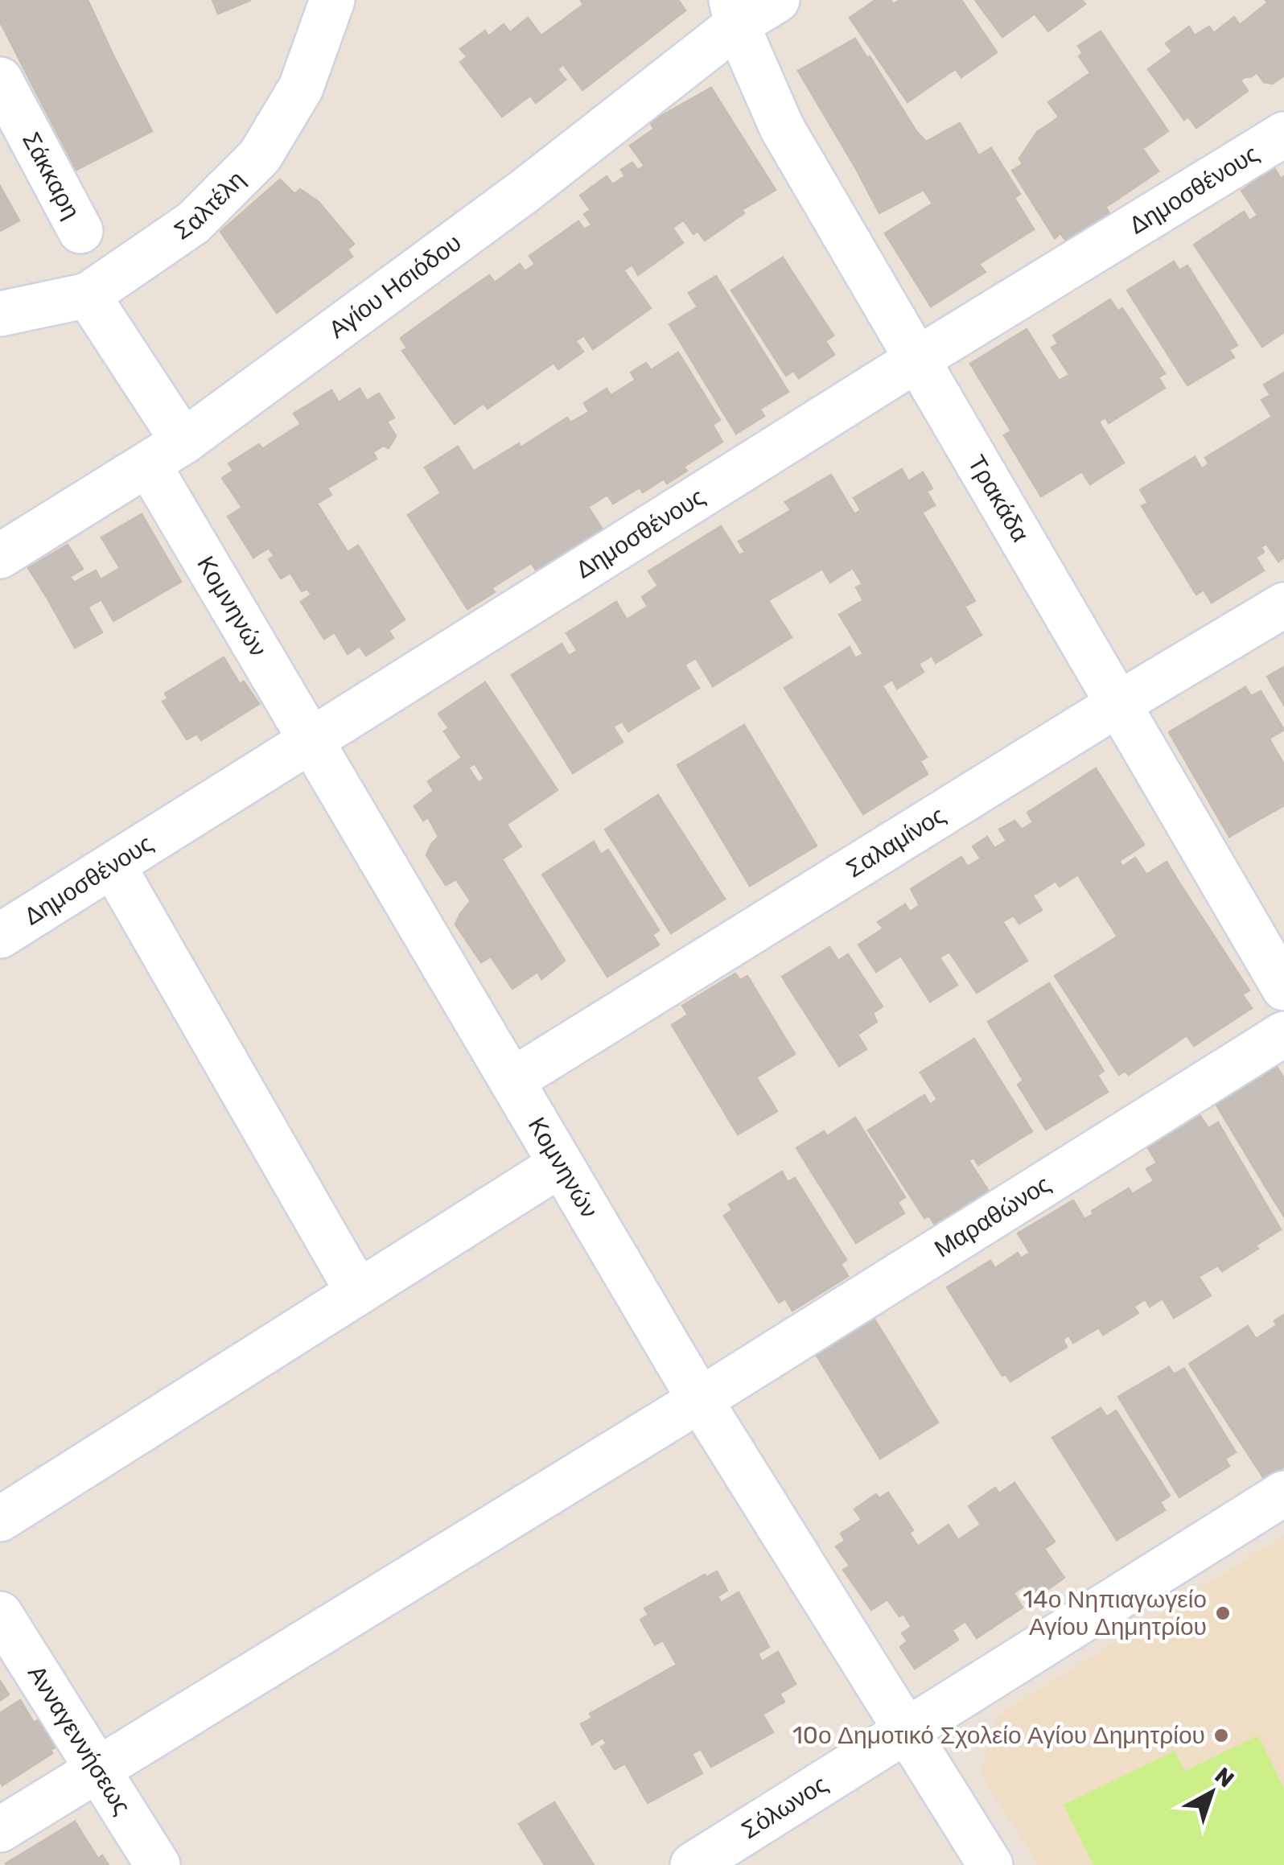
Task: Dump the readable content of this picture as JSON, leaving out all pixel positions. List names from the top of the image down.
{
  "streets": {
    "street": [
      "Σάκκαρη",
      "Δημοσθένους",
      "Σαλτέλη",
      "Αγίου Ησιόδου",
      "Τρακάδα",
      "Κομνηνών",
      "Σαλαμίνος",
      "Μαραθώνος",
      "Ανναγεννήσεως",
      "Σόλωνος"
    ]
  },
  "crossings": [
    ["Δημοσθένους", "Τρακάδα"],
    ["Δημοσθένους", "Κομνηνών"],
    ["Σαλτέλη", "Κομνηνών"],
    ["Αγίου Ησιόδου", "Τρακάδα"],
    ["Αγίου Ησιόδου", "Κομνηνών"],
    ["Τρακάδα", "Σαλαμίνος"],
    ["Κομνηνών", "Σαλαμίνος"],
    ["Κομνηνών", "Μαραθώνος"],
    ["Κομνηνών", "Σόλωνος"],
    ["Μαραθώνος", "Ανναγεννήσεως"]
  ],
  "places": ["14ο Νηπιαγωγείο Αγίου Δημητρίου", "10ο Δημοτικό Σχολείο Αγίου Δημητρίου"],
  "north": "top right"
}
